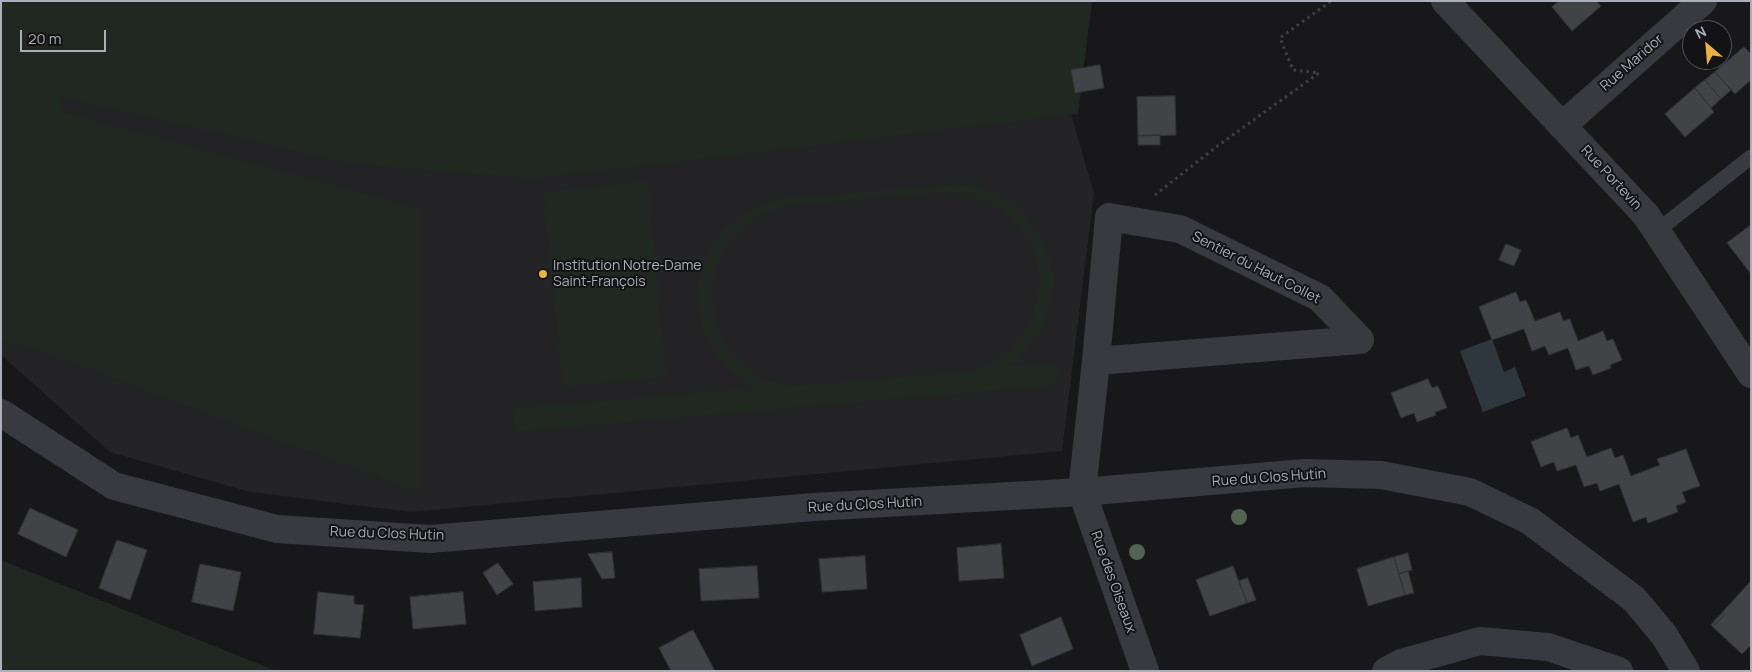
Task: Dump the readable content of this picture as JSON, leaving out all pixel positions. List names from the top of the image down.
{
  "streets": {
    "street": [
      "Rue Maridor",
      "Rue Portevin",
      "Sentier du Haut Collet",
      "Rue du Clos Hutin",
      "Rue des Oiseaux"
    ]
  },
  "crossings": [
    ["Rue Maridor", "Rue Portevin"],
    ["Rue du Clos Hutin", "Rue des Oiseaux"]
  ],
  "places": ["Institution Notre‐Dame Saint‐François"],
  "scale_bar": "20 m",
  "north": "top left"
}
